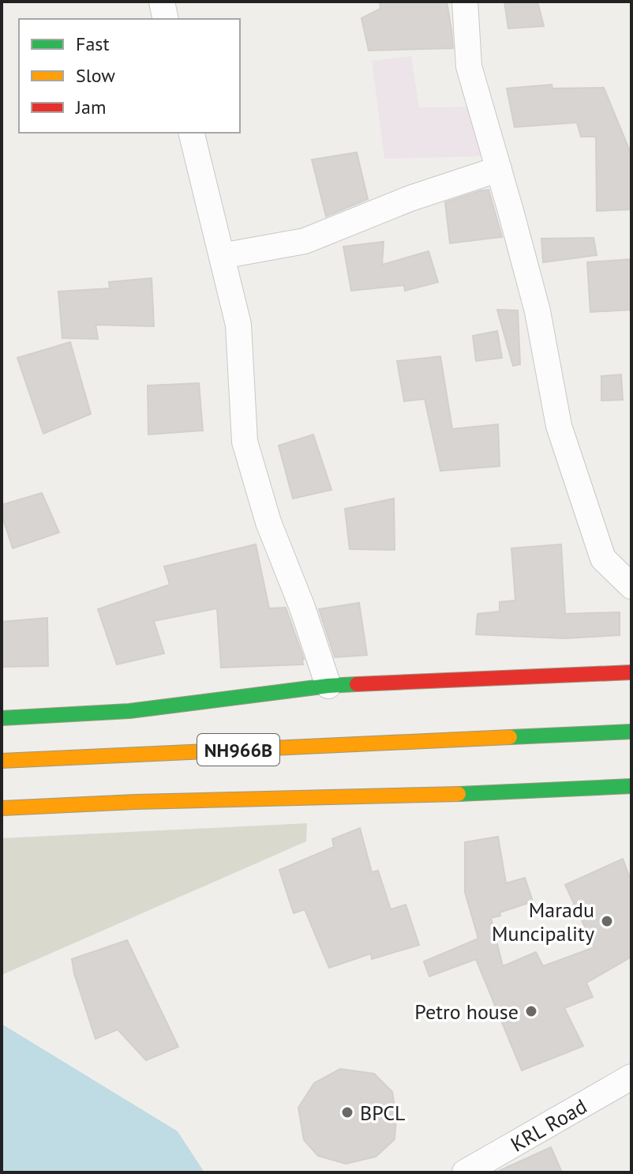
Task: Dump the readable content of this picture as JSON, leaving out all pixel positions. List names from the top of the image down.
{
  "streets": {
    "main road": ["NH966B"],
    "street": ["KRL Road"]
  },
  "places": ["Maradu Muncipality", "Petro house", "BPCL"],
  "legend": ["Fast", "Slow", "Jam"]
}
